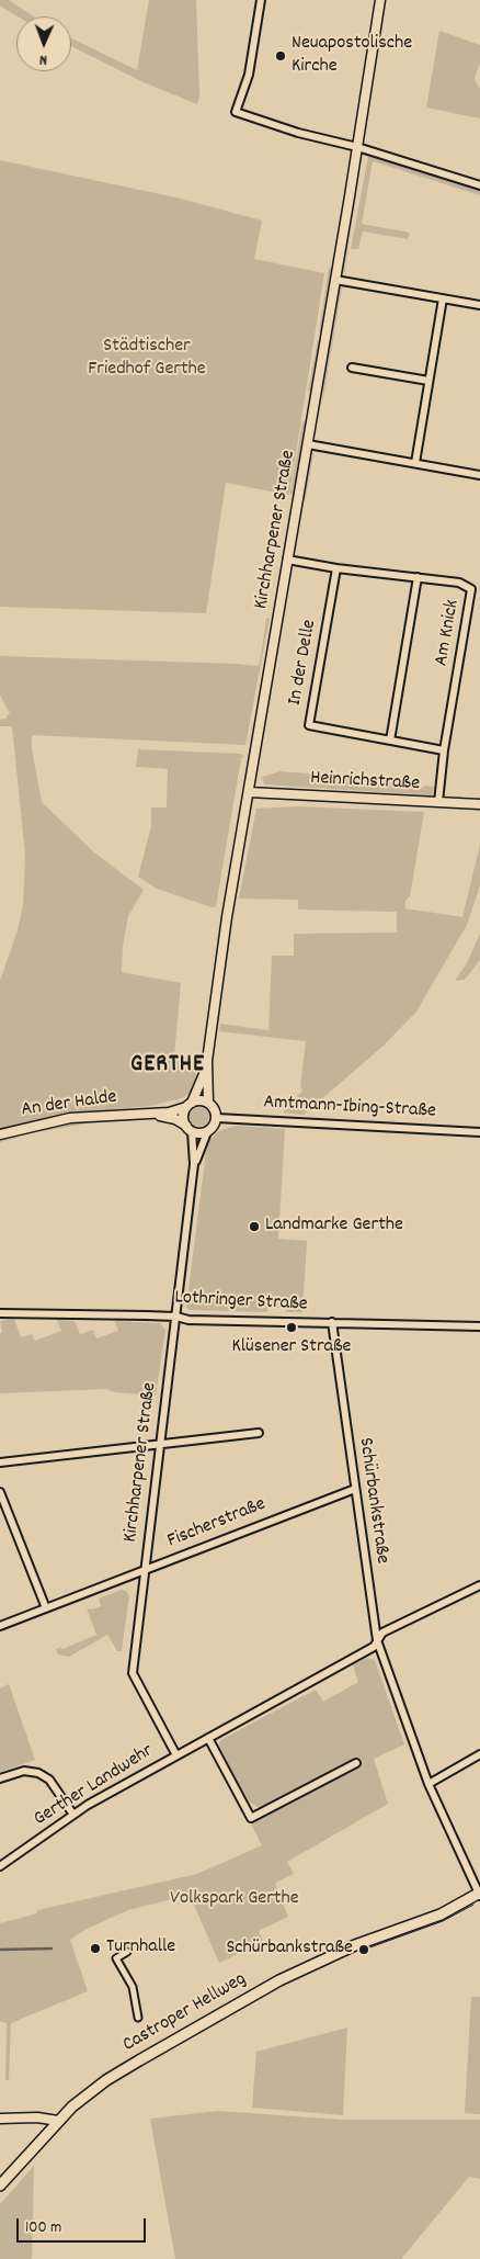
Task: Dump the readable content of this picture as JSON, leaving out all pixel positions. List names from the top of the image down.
{
  "streets": {
    "main road": ["Castroper Hellweg"],
    "street": [
      "Kirchharpener Straße",
      "Am Knick",
      "In der Delle",
      "Heinrichstraße",
      "An der Halde",
      "Amtmann-Ibing-Straße",
      "Lothringer Straße",
      "Schürbankstraße",
      "Fischerstraße",
      "Gerther Landwehr"
    ]
  },
  "crossings": [
    ["Kirchharpener Straße", "Am Knick"],
    ["Kirchharpener Straße", "Heinrichstraße"],
    ["Kirchharpener Straße", "An der Halde"],
    ["Kirchharpener Straße", "Amtmann-Ibing-Straße"],
    ["Kirchharpener Straße", "Lothringer Straße"],
    ["Kirchharpener Straße", "Fischerstraße"],
    ["Kirchharpener Straße", "Gerther Landwehr"],
    ["Am Knick", "In der Delle"],
    ["Am Knick", "Heinrichstraße"],
    ["An der Halde", "Amtmann-Ibing-Straße"],
    ["Lothringer Straße", "Schürbankstraße"],
    ["Schürbankstraße", "Fischerstraße"],
    ["Schürbankstraße", "Gerther Landwehr"],
    ["Schürbankstraße", "Castroper Hellweg"]
  ],
  "districts": ["GERTHE"],
  "parks": ["Städtischer Friedhof Gerthe", "Volkspark Gerthe"],
  "places": [
    "Neuapostolische Kirche",
    "Landmarke Gerthe",
    "Klüsener Straße",
    "Turnhalle",
    "Schürbankstraße"
  ],
  "scale_bar": "100 m",
  "north": "bottom"
}
